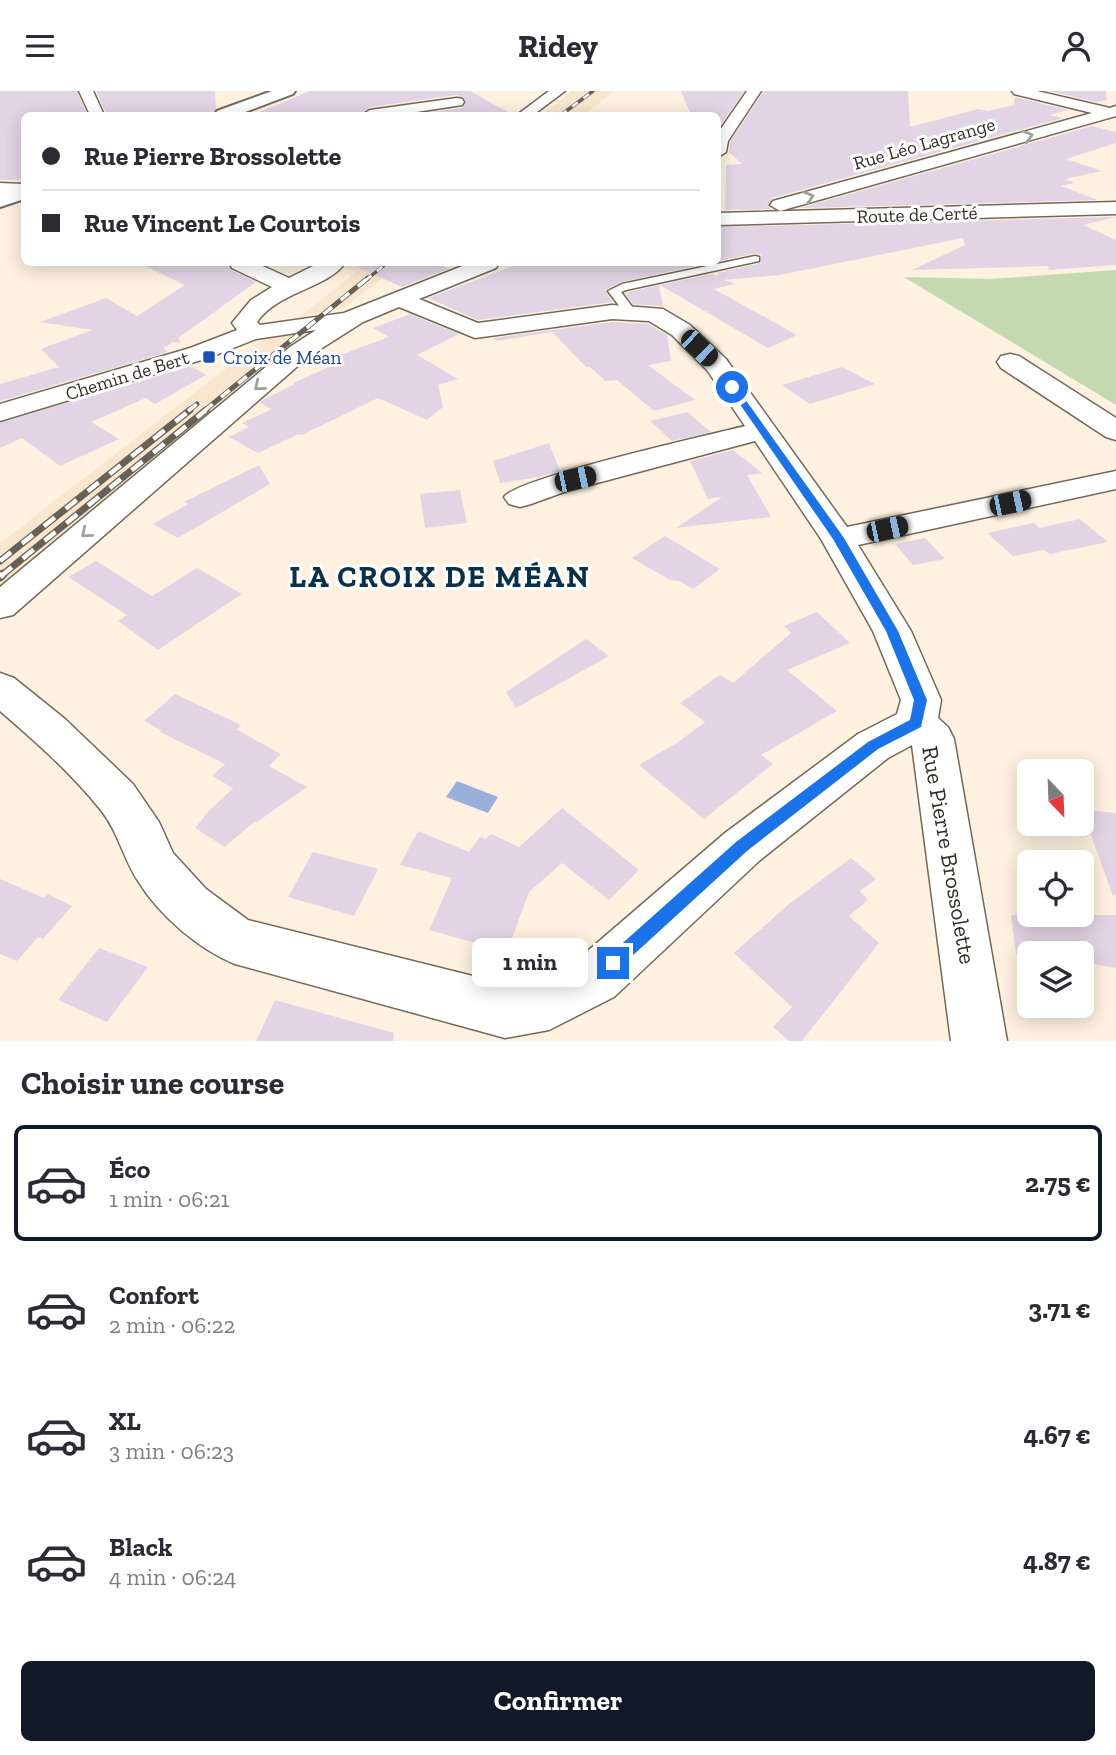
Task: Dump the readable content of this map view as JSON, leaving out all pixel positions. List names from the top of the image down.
{
  "streets": {
    "street": [
      "Rue Léo Lagrange",
      "Route de Certé",
      "Chemin de Bert",
      "Rue Pierre Brossolette"
    ]
  },
  "crossings": [
    ["Rue Léo Lagrange", "Route de Certé"]
  ],
  "one_way": ["Rue Léo Lagrange"],
  "districts": ["LA CROIX DE MÉAN"],
  "places": {
    "transit": ["Croix de Méan"]
  },
  "north": "bottom right",
  "page": {
    "header": "Ridey",
    "banner": ["Rue Pierre Brossolette", "Rue Vincent Le Courtois"],
    "bubble": "1 min",
    "heading": "Choisir une course",
    "list": [
      {
        "name": "Éco",
        "note": "1 min · 06:21",
        "value": "2.75 €"
      },
      {
        "name": "Confort",
        "note": "2 min · 06:22",
        "value": "3.71 €"
      },
      {
        "name": "XL",
        "note": "3 min · 06:23",
        "value": "4.67 €"
      },
      {
        "name": "Black",
        "note": "4 min · 06:24",
        "value": "4.87 €"
      }
    ],
    "buttons": "Confirmer"
  }
}
